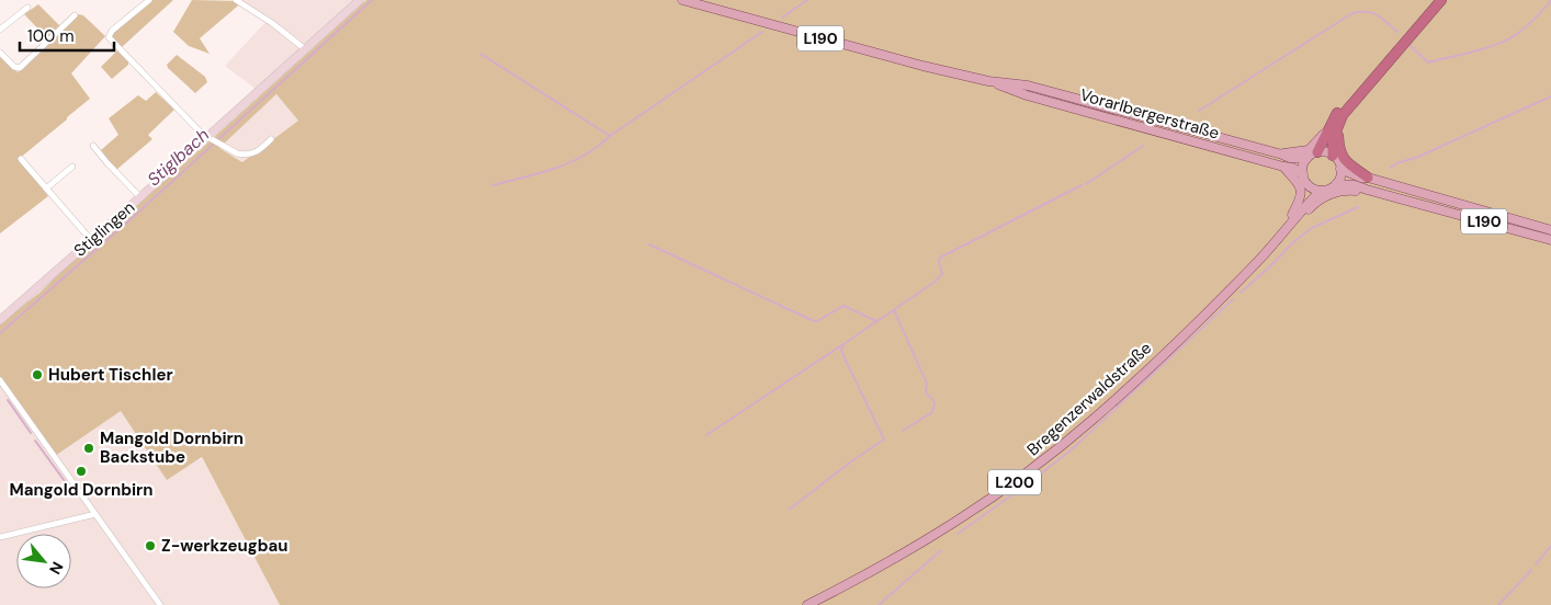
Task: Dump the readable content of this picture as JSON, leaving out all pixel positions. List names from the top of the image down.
{
  "streets": {
    "main road": [
      "L190",
      "Vorarlbergerstraße",
      "Stiglingen",
      "Bregenzerwaldstraße",
      "L200"
    ]
  },
  "crossings": [
    ["L190", "Vorarlbergerstraße"],
    ["L190", "Bregenzerwaldstraße"],
    ["Vorarlbergerstraße", "Bregenzerwaldstraße"]
  ],
  "water": ["Stiglbach"],
  "places": [
    "Hubert Tischler",
    "Mangold Dornbirn Backstube",
    "Mangold Dornbirn",
    "Z-werkzeugbau"
  ],
  "scale_bar": "100 m",
  "north": "bottom right"
}
